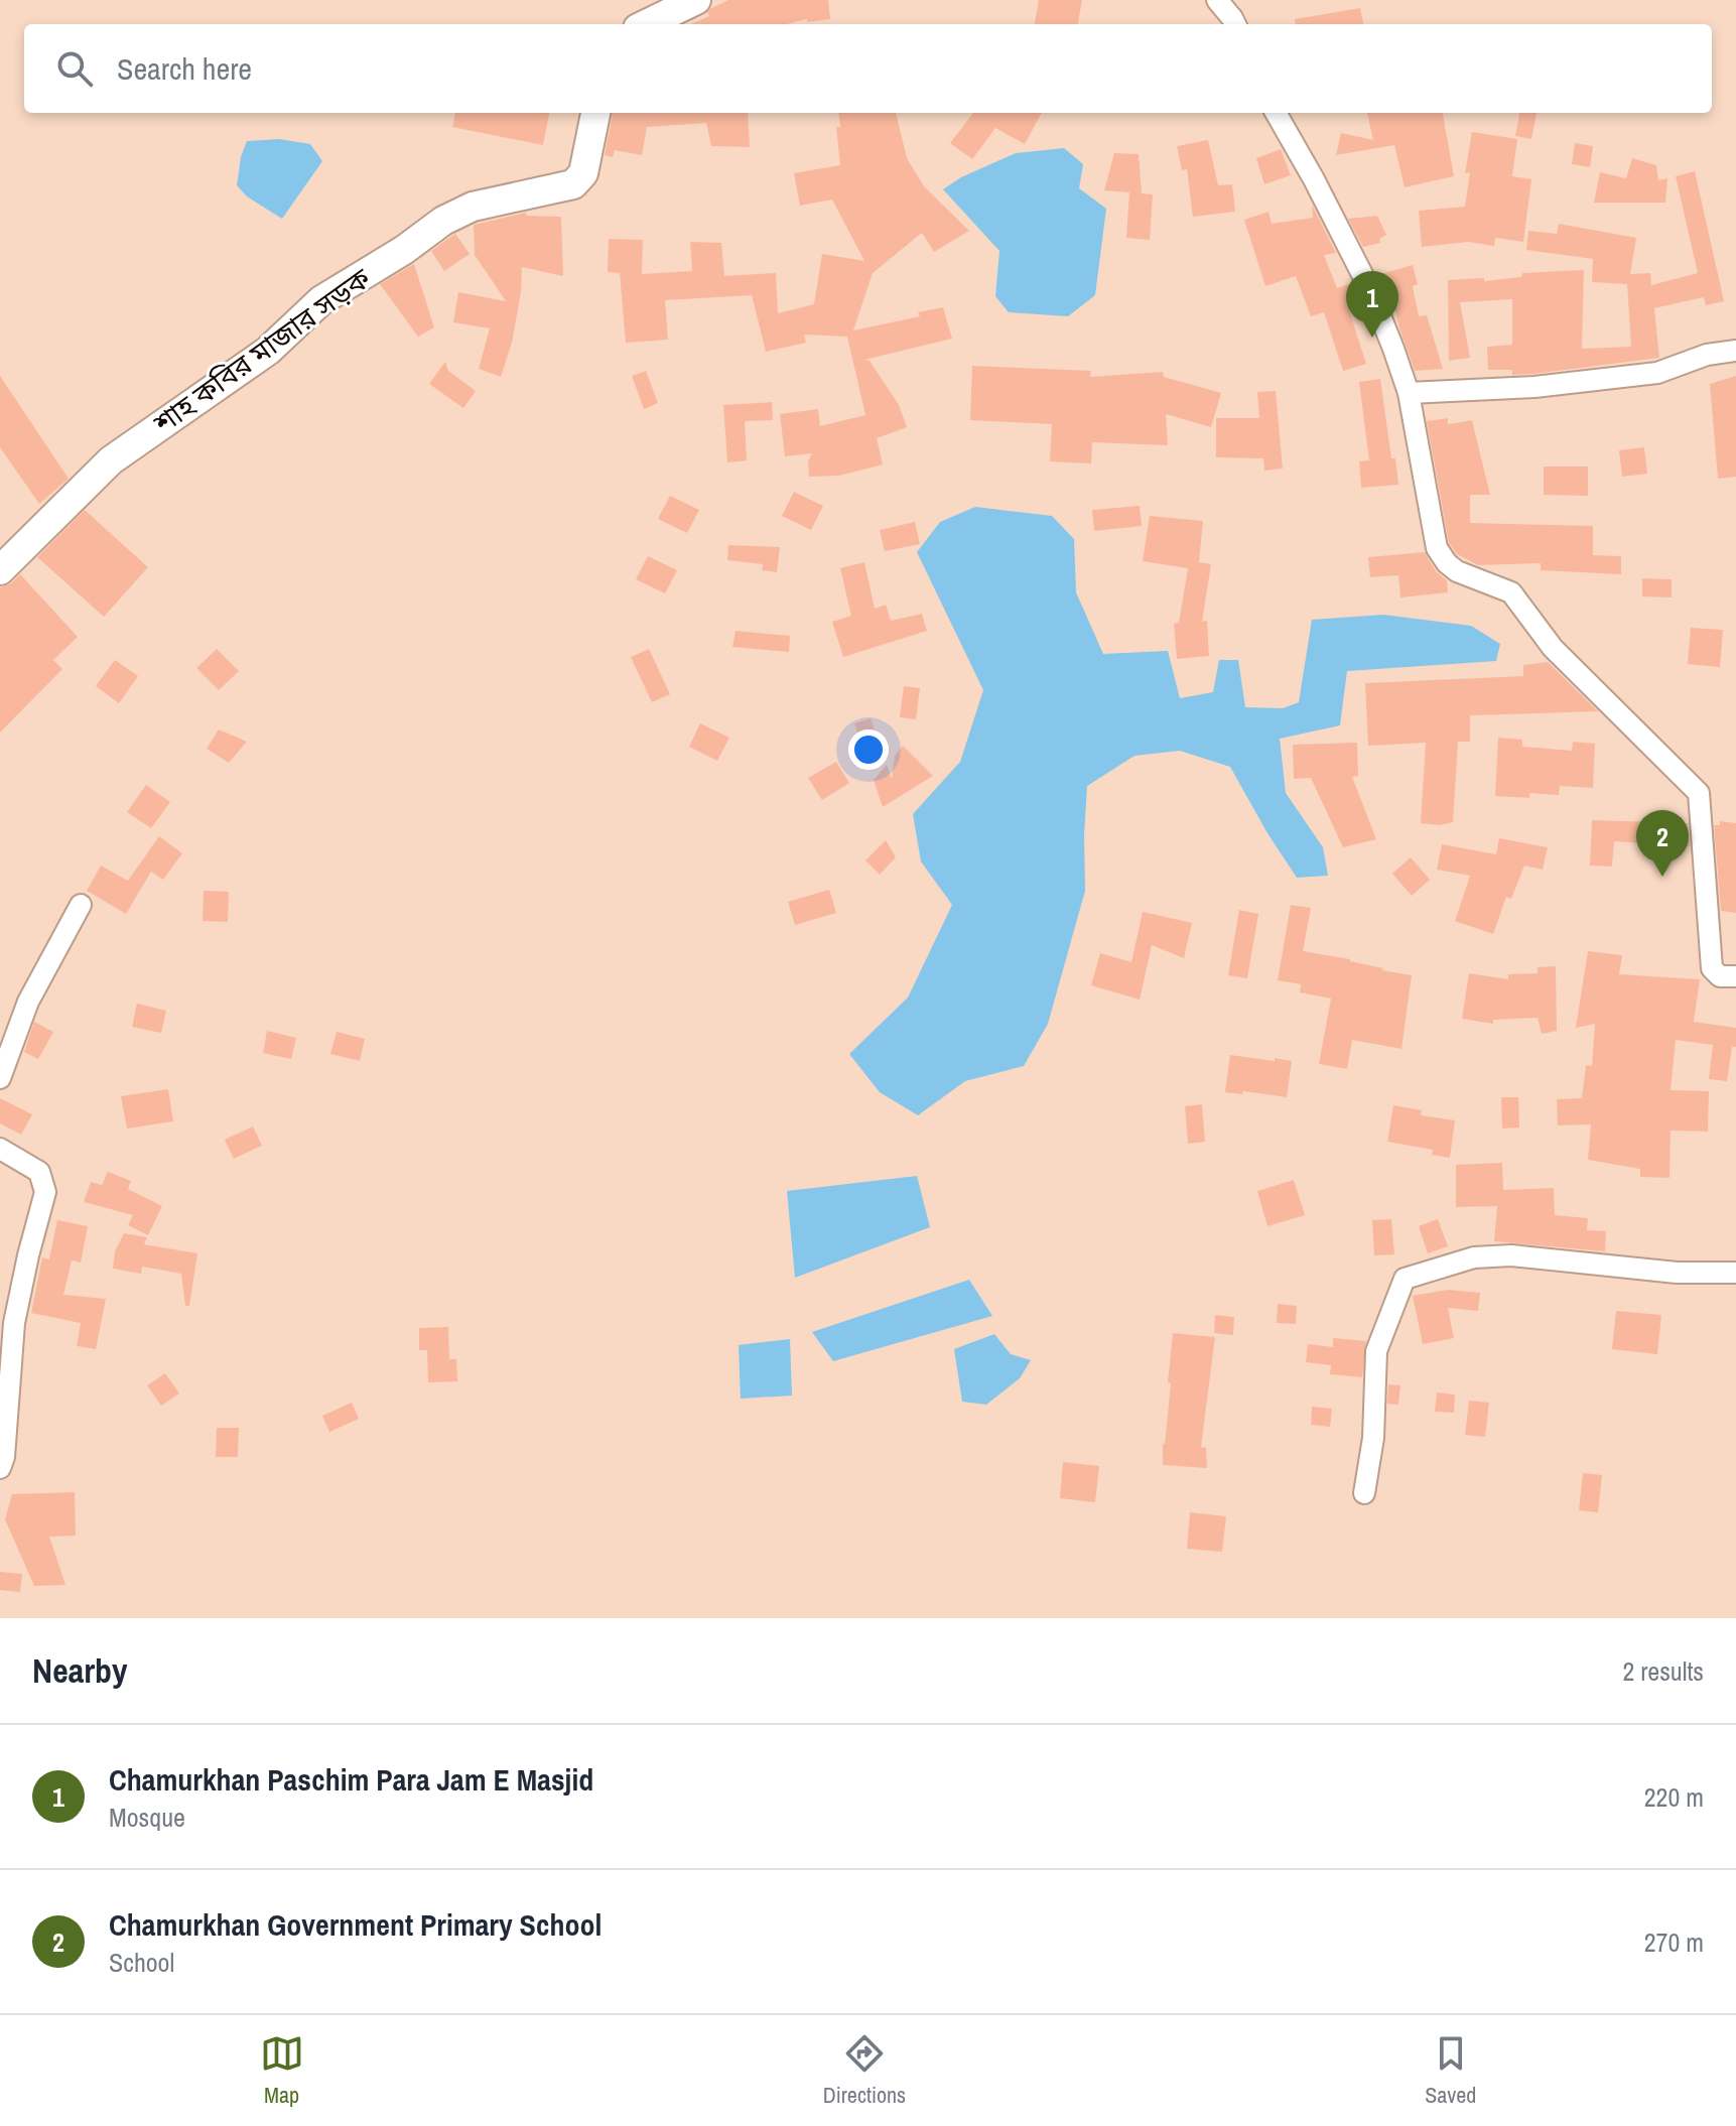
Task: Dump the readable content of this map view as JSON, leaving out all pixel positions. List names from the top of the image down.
{
  "streets": {
    "street": ["শাহ কবির মাজার সড়ক"]
  },
  "page": {
    "search": "Search here",
    "pins": ["1", "2"],
    "heading": ["Nearby", "2 results"],
    "list": [
      {
        "mark": "1",
        "name": "Chamurkhan Paschim Para Jam E Masjid",
        "note": "Mosque",
        "value": "220 m"
      },
      {
        "mark": "2",
        "name": "Chamurkhan Government Primary School",
        "note": "School",
        "value": "270 m"
      }
    ],
    "nav": ["Map", "Directions", "Saved"]
  }
}
